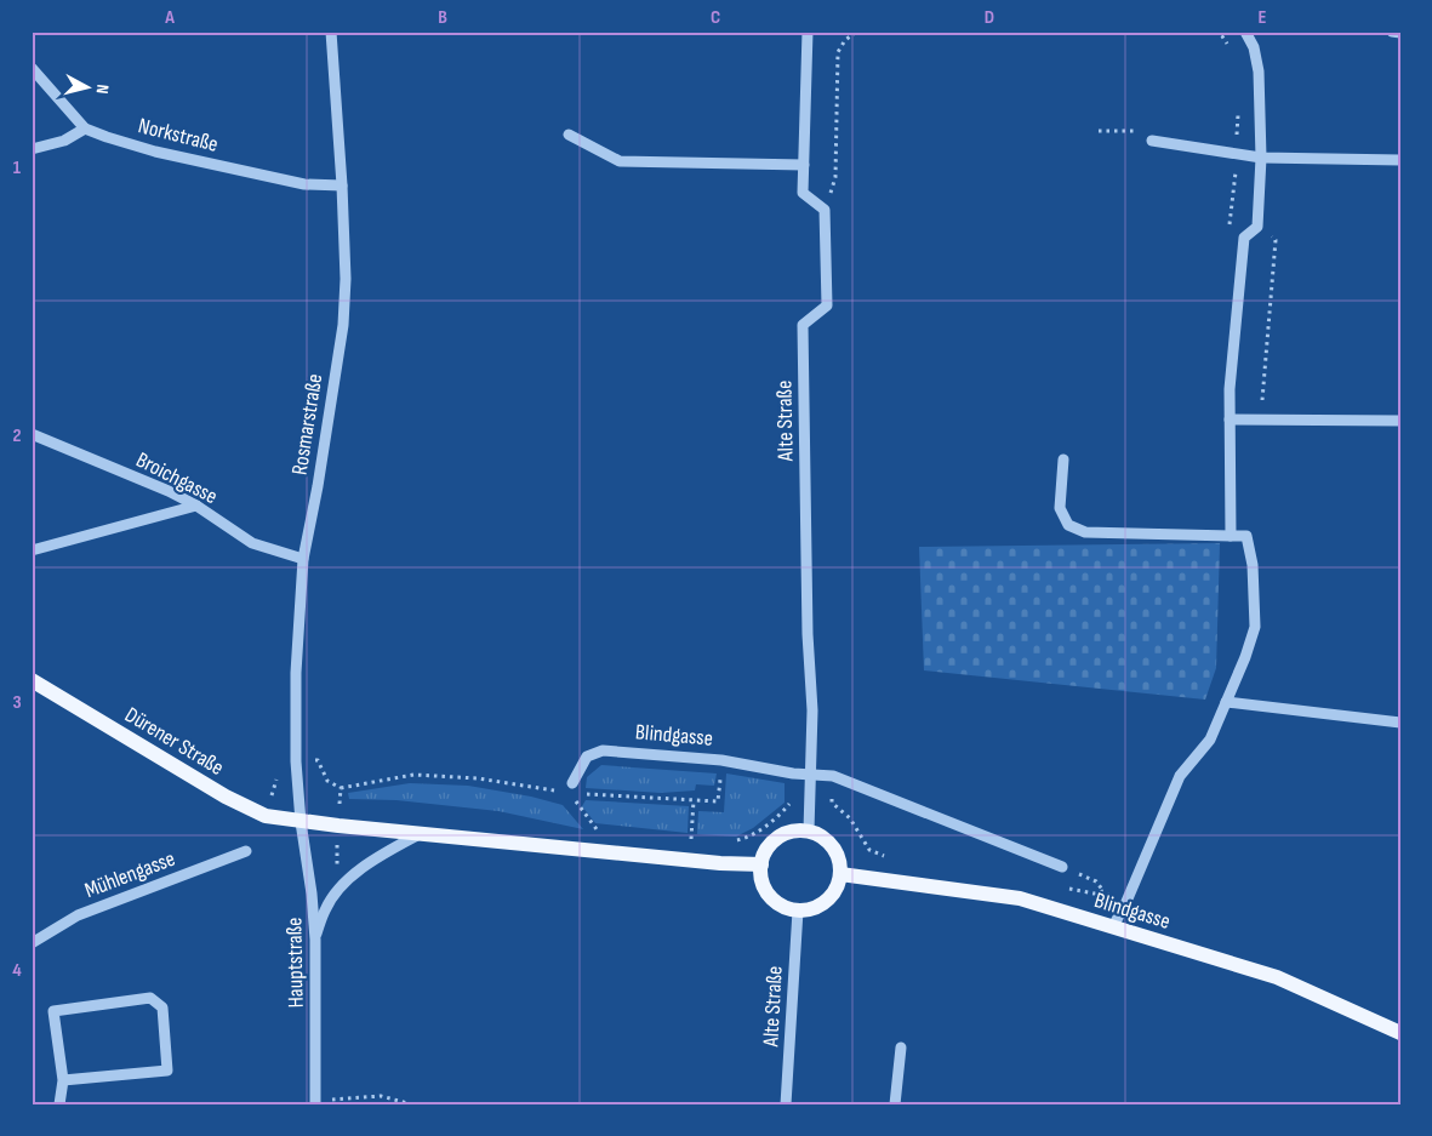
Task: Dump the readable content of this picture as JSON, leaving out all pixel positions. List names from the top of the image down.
{
  "streets": {
    "main road": ["Blindgasse", "Dürener Straße"],
    "street": [
      "Norkstraße",
      "Alte Straße",
      "Rosmarstraße",
      "Broichgasse",
      "Mühlengasse",
      "Hauptstraße"
    ]
  },
  "crossings": [
    ["Norkstraße", "Rosmarstraße"],
    ["Alte Straße", "Blindgasse"],
    ["Rosmarstraße", "Broichgasse"],
    ["Rosmarstraße", "Dürener Straße"],
    ["Rosmarstraße", "Hauptstraße"],
    ["Dürener Straße", "Hauptstraße"]
  ],
  "north": "right",
  "grid": {
    "columns": [
      "A",
      "B",
      "C",
      "D",
      "E"
    ],
    "rows": [
      "1",
      "2",
      "3",
      "4"
    ]
  }
}
